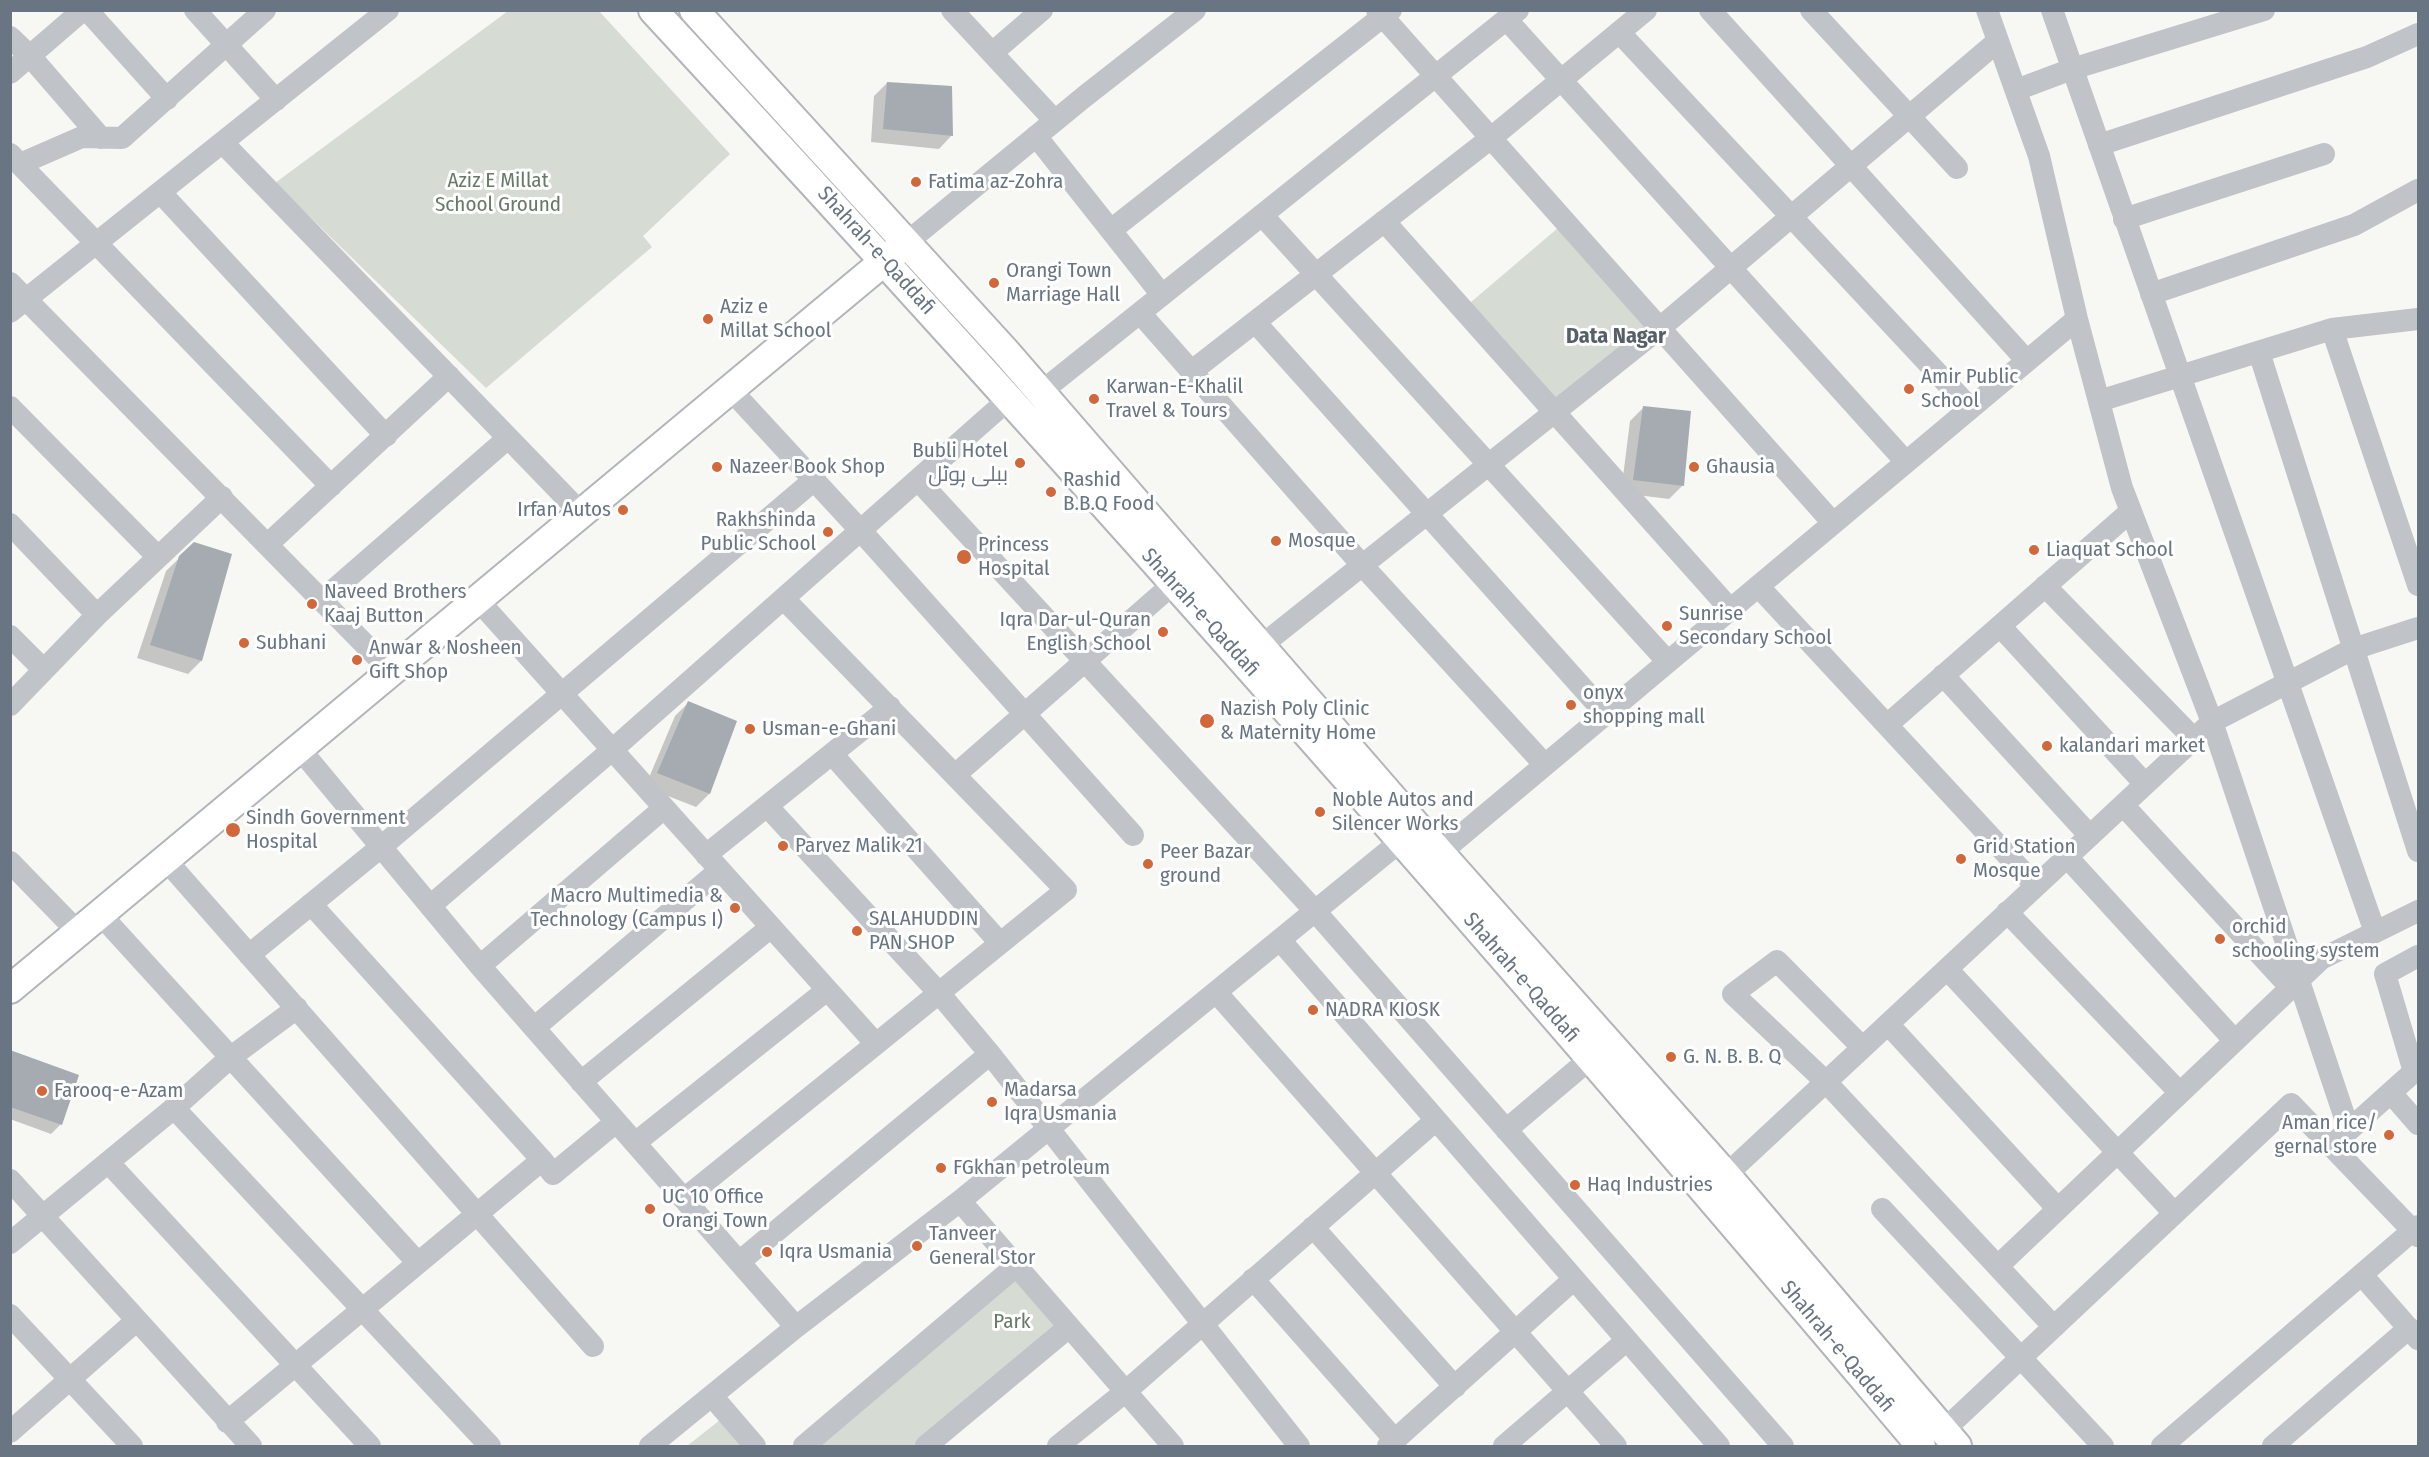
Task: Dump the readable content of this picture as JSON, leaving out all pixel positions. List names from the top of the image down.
{
  "streets": {
    "main road": ["Shahrah-e-Qaddafi"]
  },
  "districts": ["Data Nagar"],
  "parks": ["Aziz E Millat School Ground", "Park"],
  "places": [
    "Fatima az-Zohra",
    "Orangi Town Marriage Hall",
    "Aziz e Millat School",
    "Amir Public School",
    "Karwan-E-Khalil Travel & Tours",
    "Bubli Hotel ببلی ہوٹل",
    "Nazeer Book Shop",
    "Ghausia",
    "Rashid B.B.Q Food",
    "Irfan Autos",
    "Rakhshinda Public School",
    "Mosque",
    "Liaquat School",
    "Princess Hospital",
    "Naveed Brothers Kaaj Button",
    "Sunrise Secondary School",
    "Iqra Dar-ul-Quran English School",
    "Subhani",
    "Anwar & Nosheen Gift Shop",
    "onyx shopping mall",
    "Nazish Poly Clinic & Maternity Home",
    "Usman-e-Ghani",
    "kalandari market",
    "Noble Autos and Silencer Works",
    "Sindh Government Hospital",
    "Parvez Malik 21",
    "Grid Station Mosque",
    "Peer Bazar ground",
    "Macro Multimedia & Technology (Campus I)",
    "SALAHUDDIN PAN SHOP",
    "orchid schooling system",
    "NADRA KIOSK",
    "G. N. B. B. Q",
    "Farooq-e-Azam",
    "Madarsa Iqra Usmania",
    "Aman rice/ gernal store",
    "FGkhan petroleum",
    "Haq Industries",
    "UC 10 Office Orangi Town",
    "Tanveer General Stor",
    "Iqra Usmania"
  ]
}
